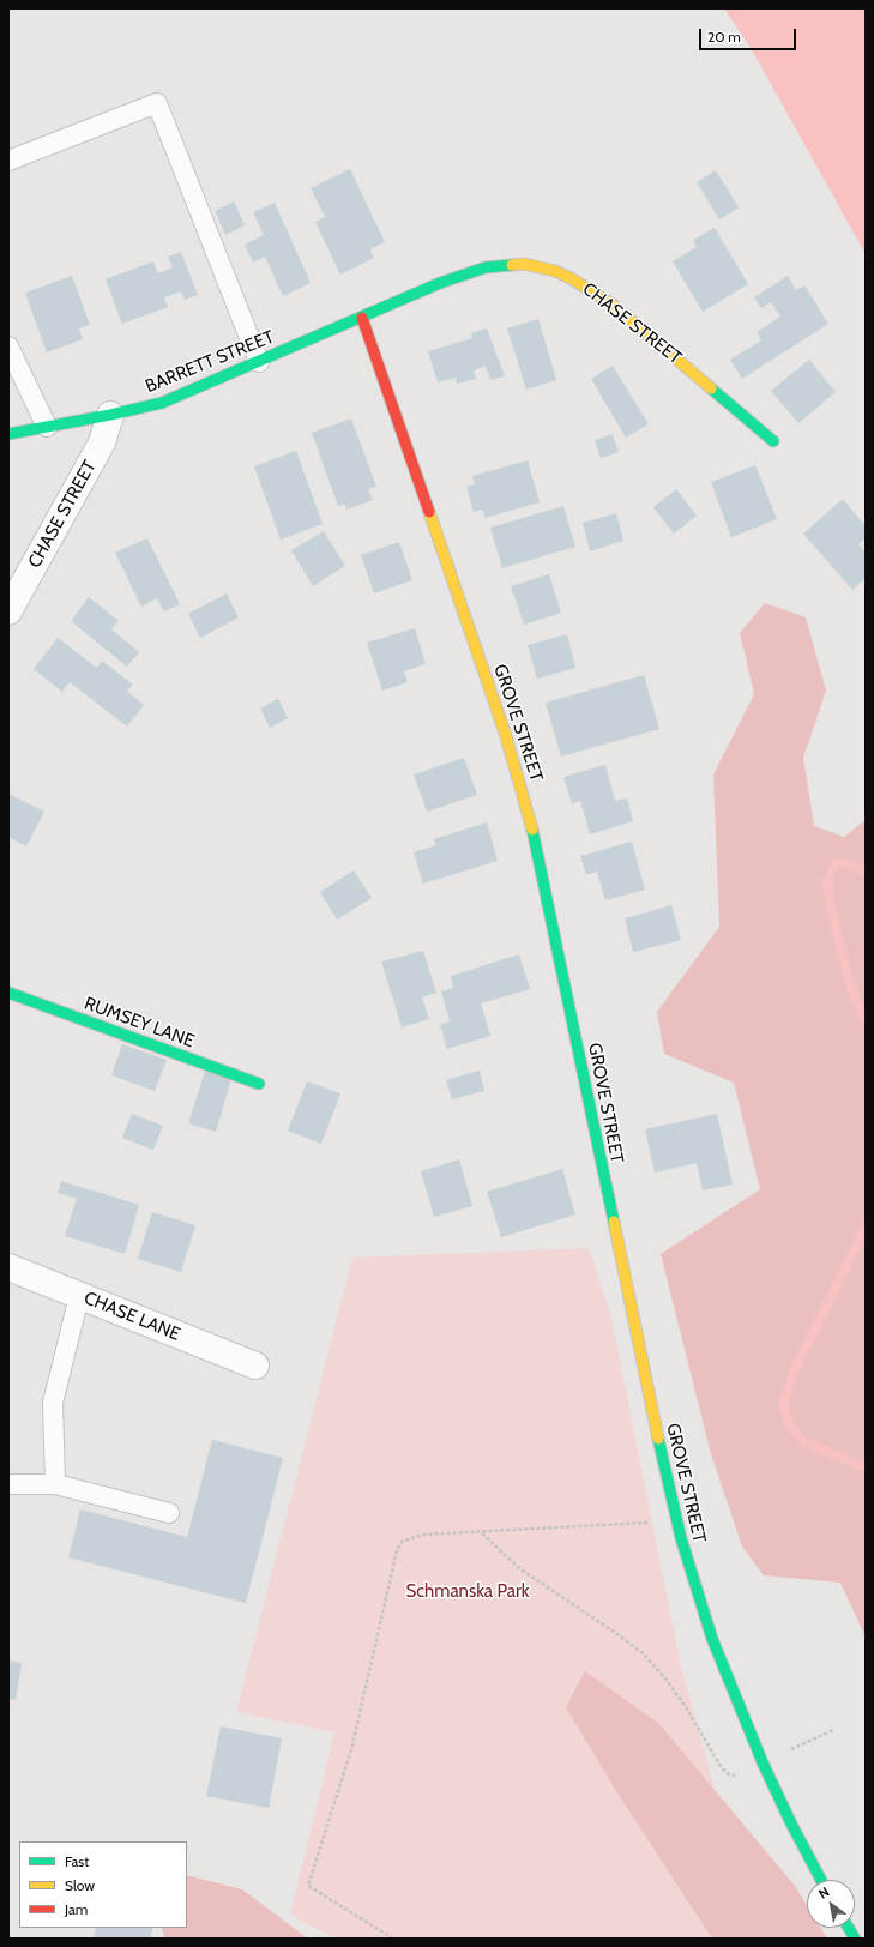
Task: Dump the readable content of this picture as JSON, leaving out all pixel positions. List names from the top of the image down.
{
  "streets": {
    "street": [
      "CHASE STREET",
      "BARRETT STREET",
      "GROVE STREET",
      "RUMSEY LANE",
      "CHASE LANE"
    ]
  },
  "crossings": [
    ["CHASE STREET", "BARRETT STREET"],
    ["CHASE STREET", "GROVE STREET"],
    ["BARRETT STREET", "GROVE STREET"]
  ],
  "parks": ["Schmanska Park"],
  "legend": ["Fast", "Slow", "Jam"],
  "scale_bar": "20 m",
  "north": "top left"
}
